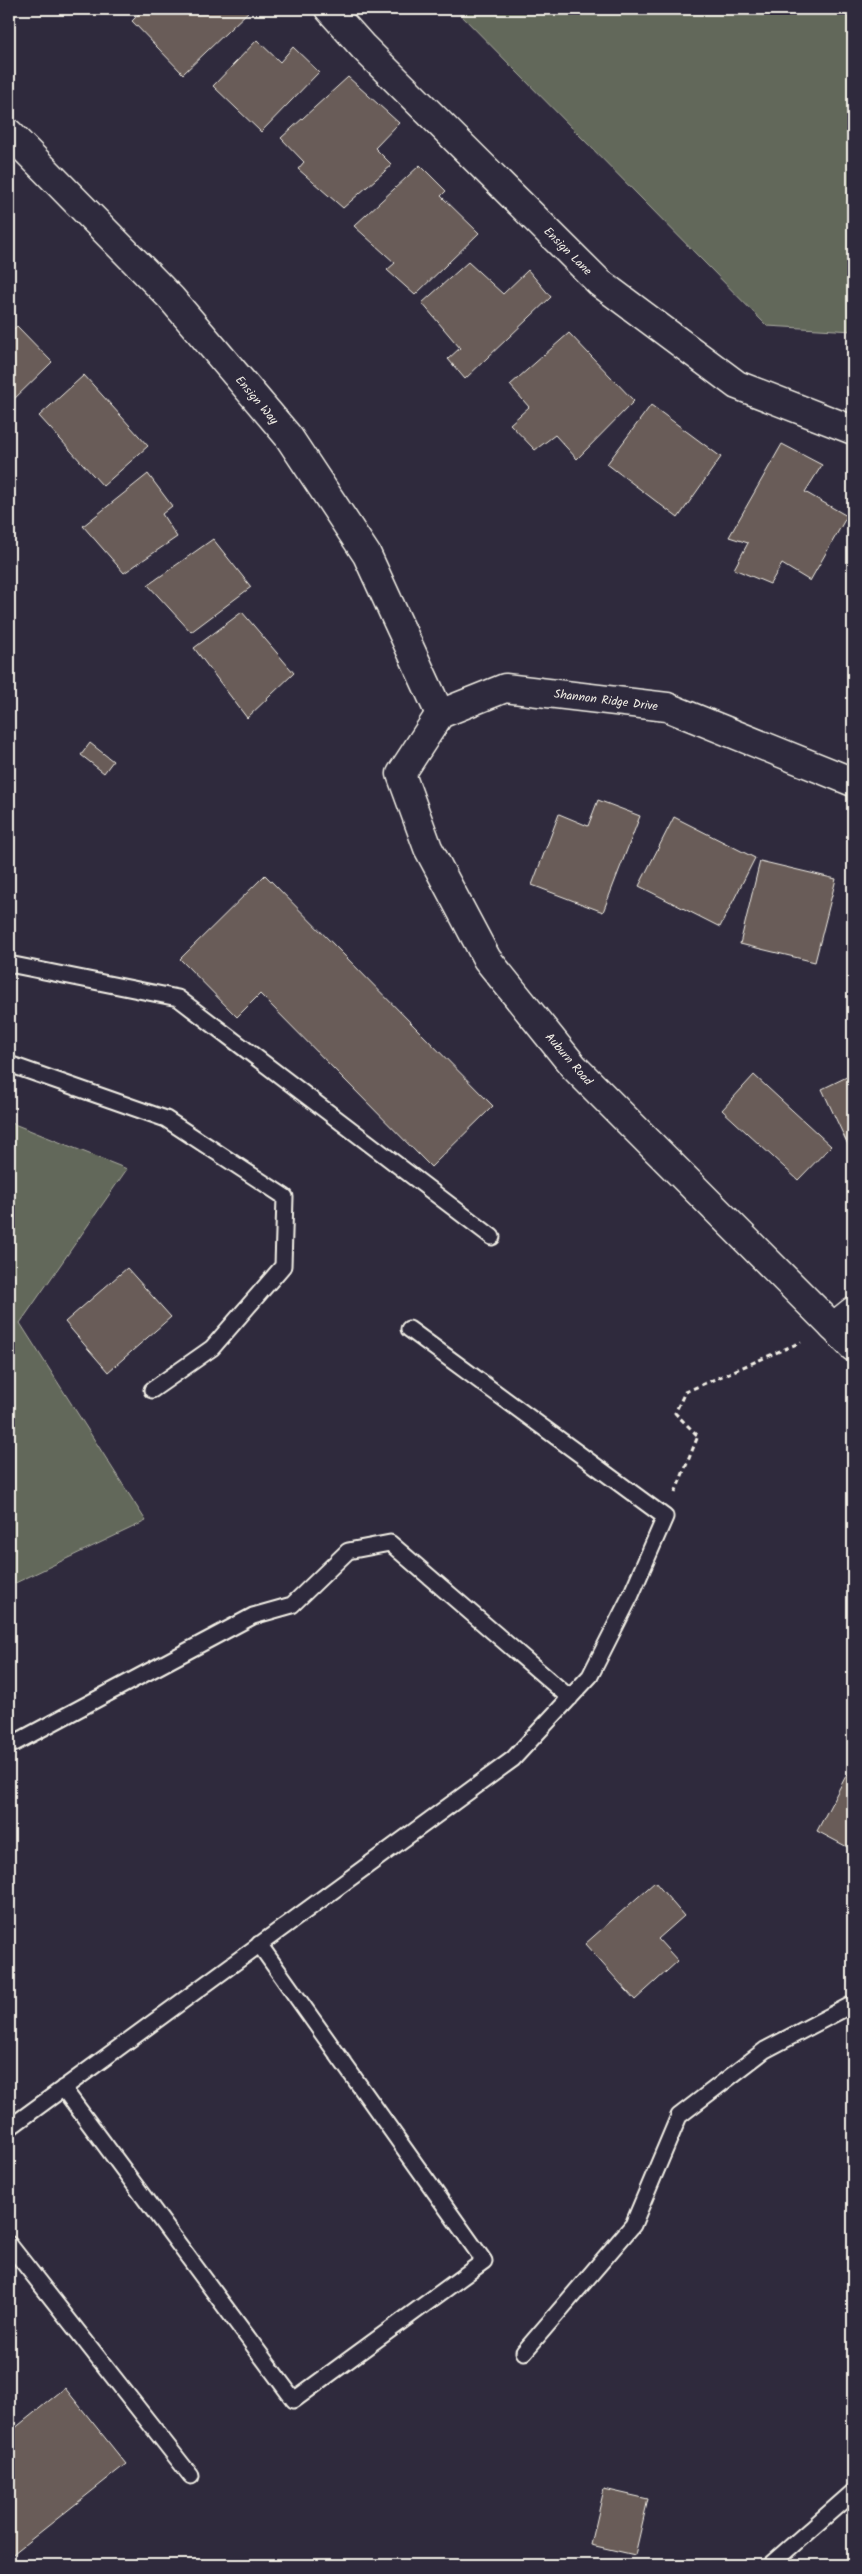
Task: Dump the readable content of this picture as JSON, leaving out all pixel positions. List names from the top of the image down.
{
  "streets": {
    "street": [
      "Ensign Lane",
      "Ensign Way",
      "Shannon Ridge Drive",
      "Auburn Road"
    ]
  },
  "crossings": [
    ["Ensign Way", "Shannon Ridge Drive"],
    ["Ensign Way", "Auburn Road"],
    ["Shannon Ridge Drive", "Auburn Road"]
  ]
}
